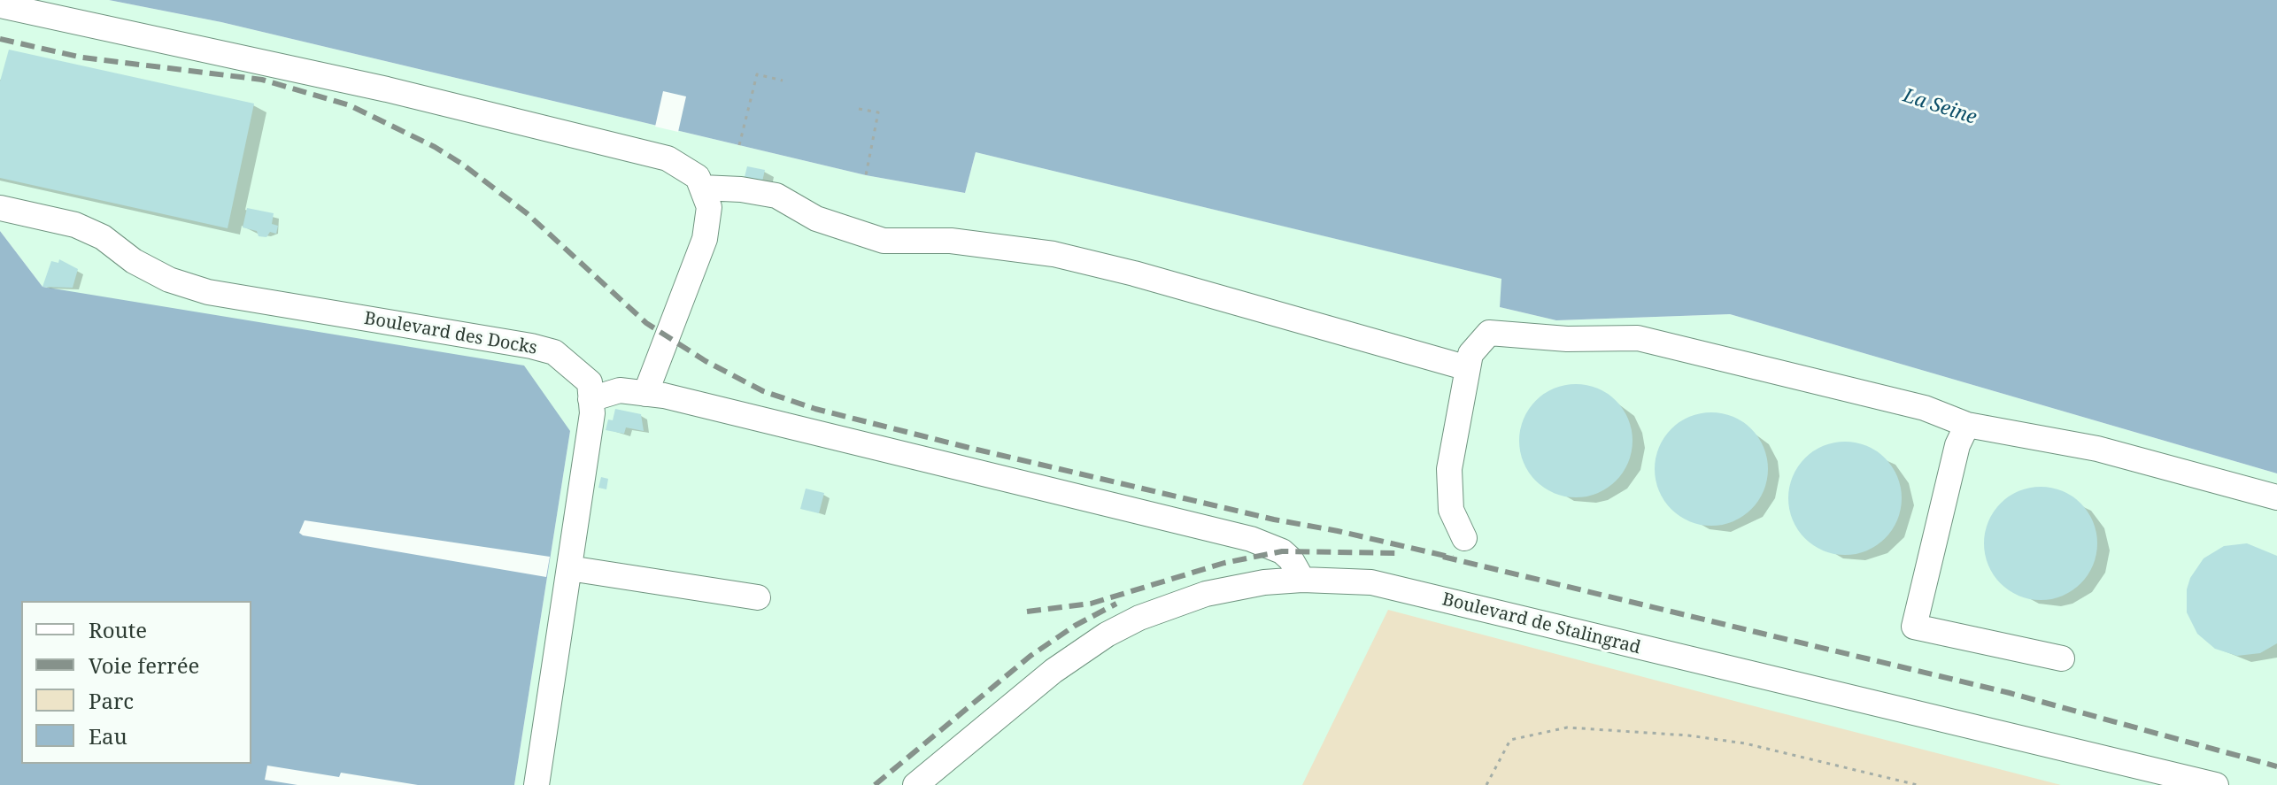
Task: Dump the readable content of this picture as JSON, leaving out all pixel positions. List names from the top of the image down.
{
  "streets": {
    "street": ["Boulevard des Docks", "Boulevard de Stalingrad"]
  },
  "water": ["La Seine"],
  "legend": [
    "Route",
    "Voie ferrée",
    "Parc",
    "Eau"
  ]
}
